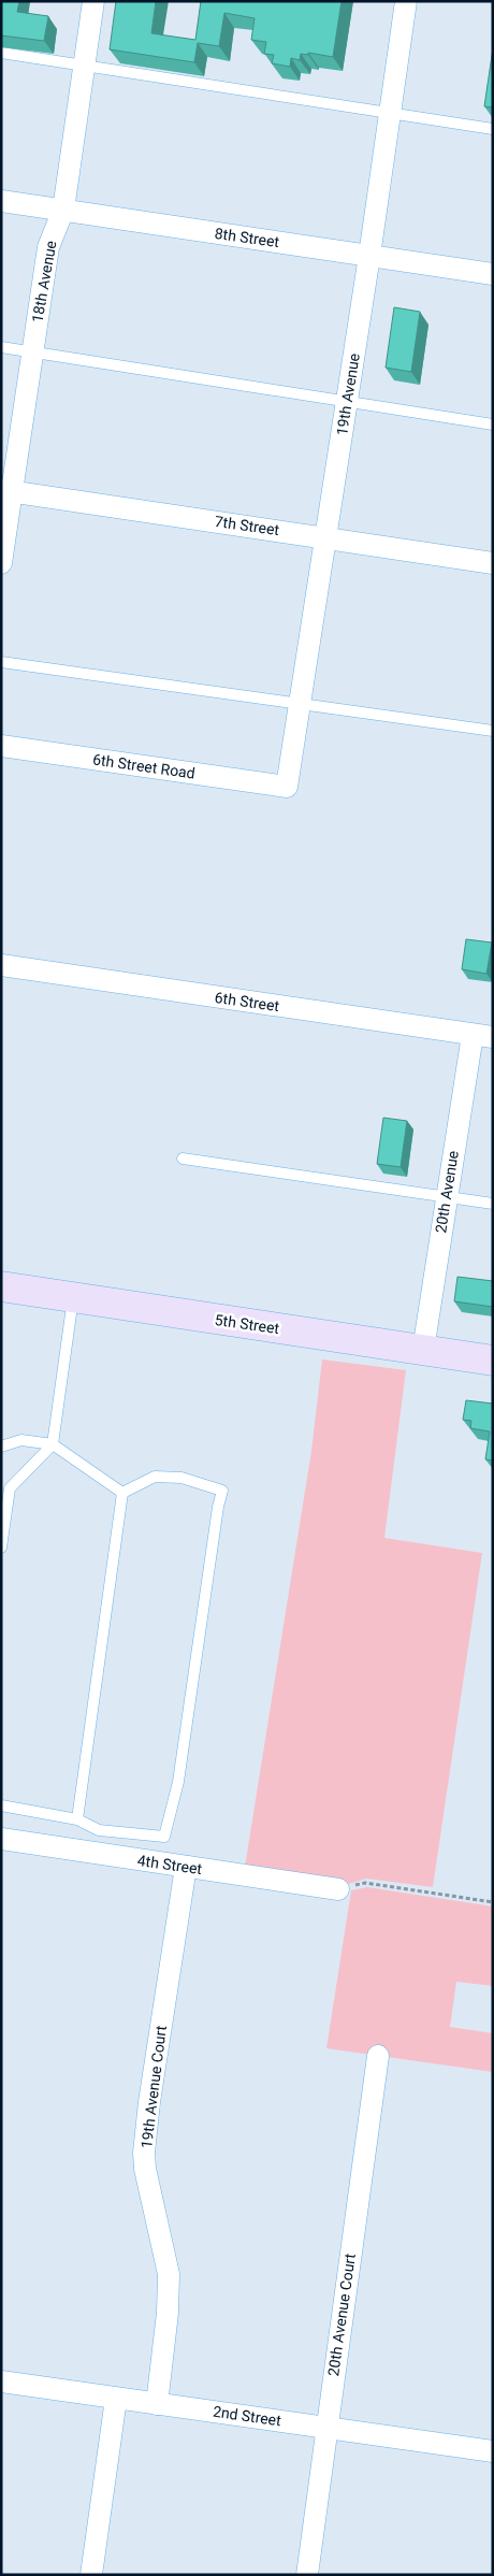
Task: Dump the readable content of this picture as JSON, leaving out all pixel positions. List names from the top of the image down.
{
  "streets": {
    "main road": ["5th Street"],
    "street": [
      "8th Street",
      "18th Avenue",
      "19th Avenue",
      "7th Street",
      "6th Street Road",
      "6th Street",
      "20th Avenue",
      "4th Street",
      "19th Avenue Court",
      "20th Avenue Court",
      "2nd Street"
    ]
  },
  "crossings": [
    ["8th Street", "18th Avenue"],
    ["8th Street", "19th Avenue"],
    ["18th Avenue", "7th Street"],
    ["19th Avenue", "7th Street"],
    ["19th Avenue", "6th Street Road"],
    ["6th Street", "20th Avenue"],
    ["20th Avenue", "5th Street"],
    ["4th Street", "19th Avenue Court"],
    ["19th Avenue Court", "2nd Street"],
    ["20th Avenue Court", "2nd Street"]
  ]
}
